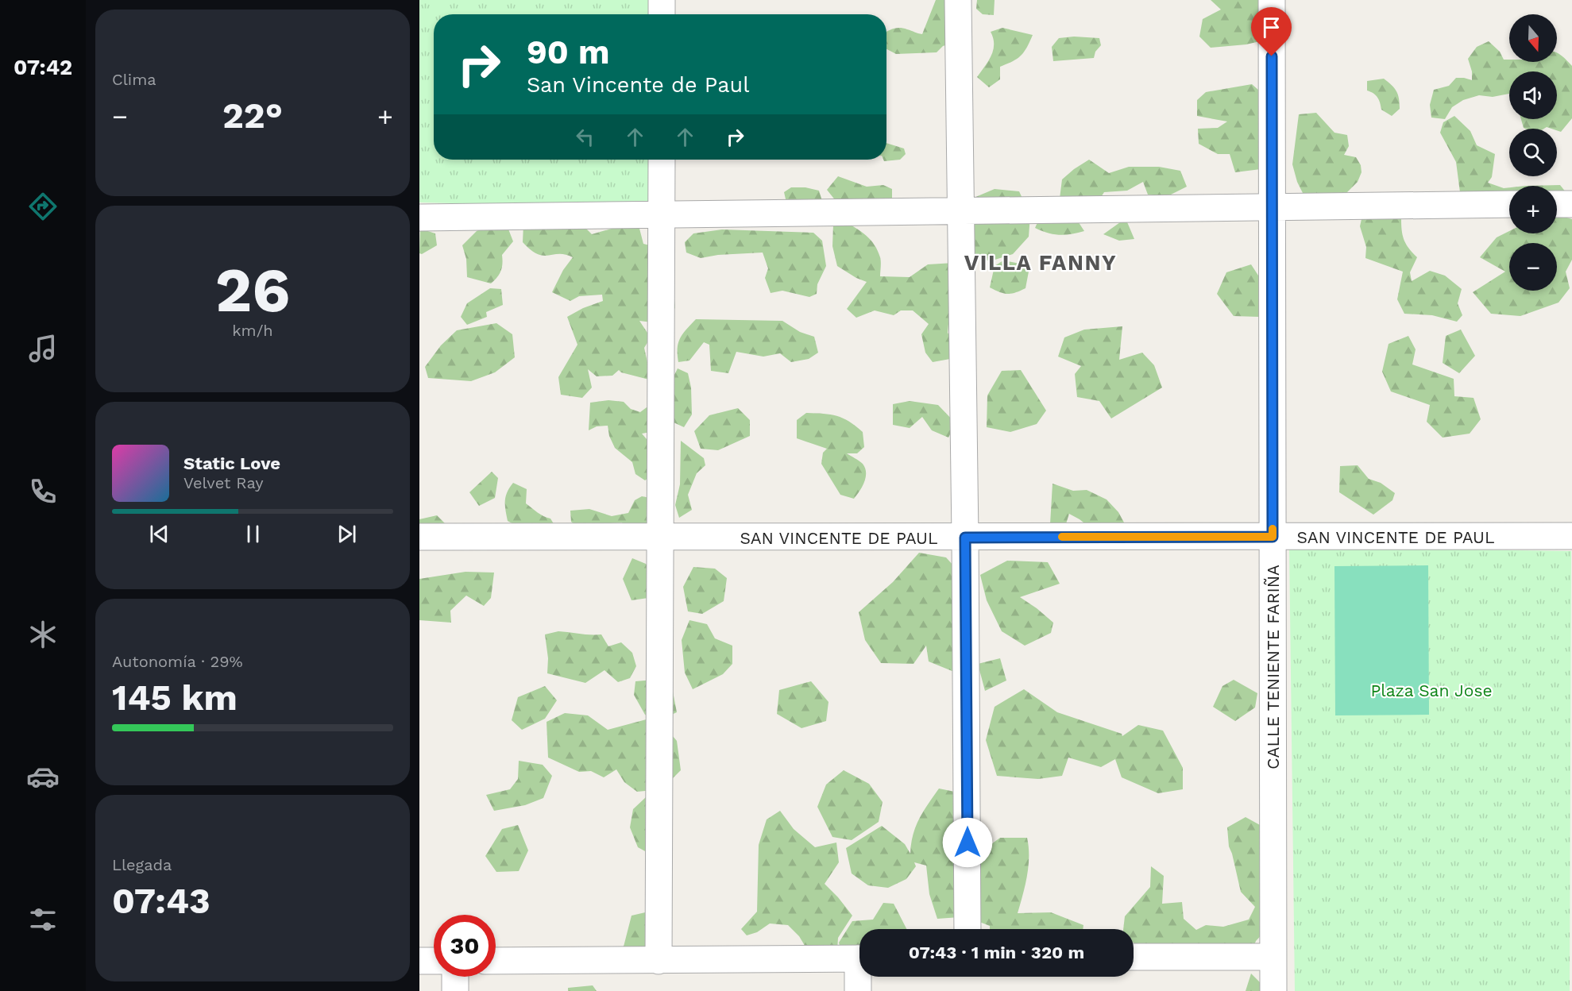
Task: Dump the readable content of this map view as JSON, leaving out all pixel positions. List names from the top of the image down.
{
  "streets": {
    "street": ["SAN VINCENTE DE PAUL", "CALLE TENIENTE FARIÑA"]
  },
  "crossings": [
    ["SAN VINCENTE DE PAUL", "CALLE TENIENTE FARIÑA"]
  ],
  "districts": ["VILLA FANNY"],
  "parks": ["Plaza San Jose"],
  "north": "bottom",
  "page": {
    "tabs": "07:42",
    "tile": [
      "Clima",
      ["26", "km/h"],
      ["Autonomía · 29%", "145 km"],
      ["Llegada", "07:43"]
    ],
    "map_buttons": ["+", "−"],
    "turn": ["90 m", "San Vincente de Paul"],
    "heat": ["−", "22°", "+"],
    "song": ["Static Love", "Velvet Ray"],
    "limit": "30",
    "trip": "07:43 · 1 min · 320 m"
  }
}
